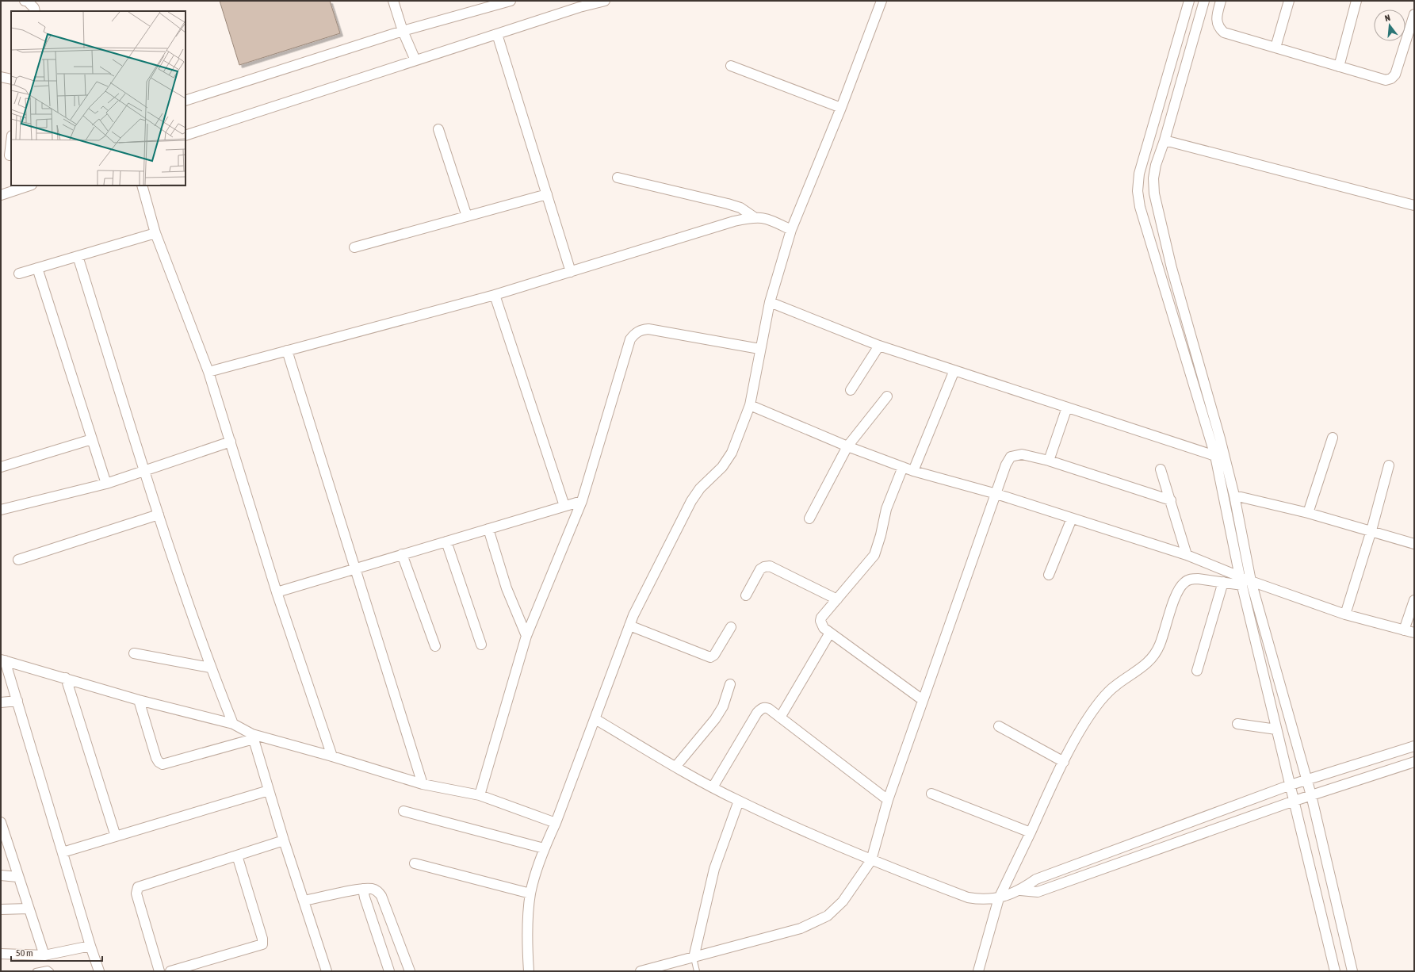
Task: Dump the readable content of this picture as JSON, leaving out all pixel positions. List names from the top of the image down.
{
  "scale_bar": "50 m",
  "north": "top"
}
